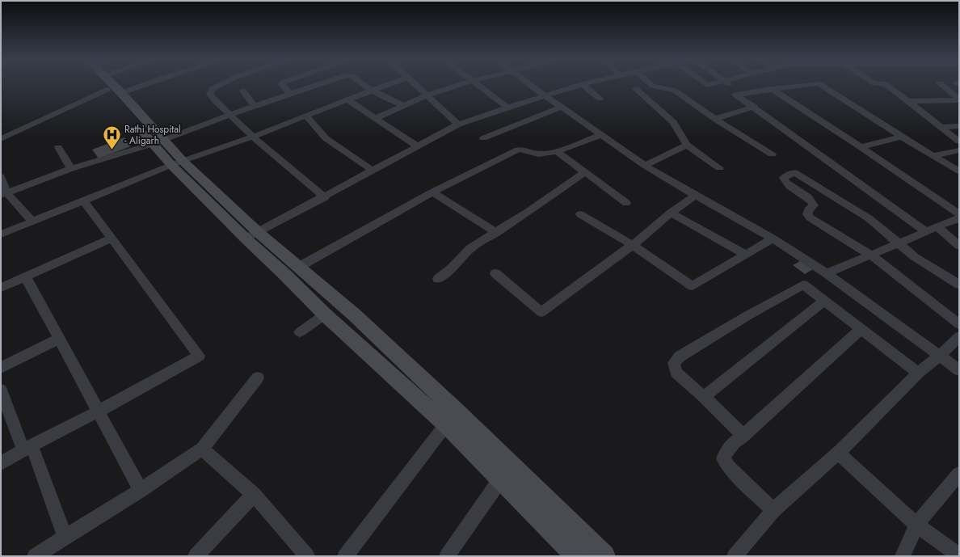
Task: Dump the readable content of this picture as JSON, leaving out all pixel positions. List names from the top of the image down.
{
  "places": {
    "hospital": ["Rathi Hospital - Aligarh"]
  }
}
